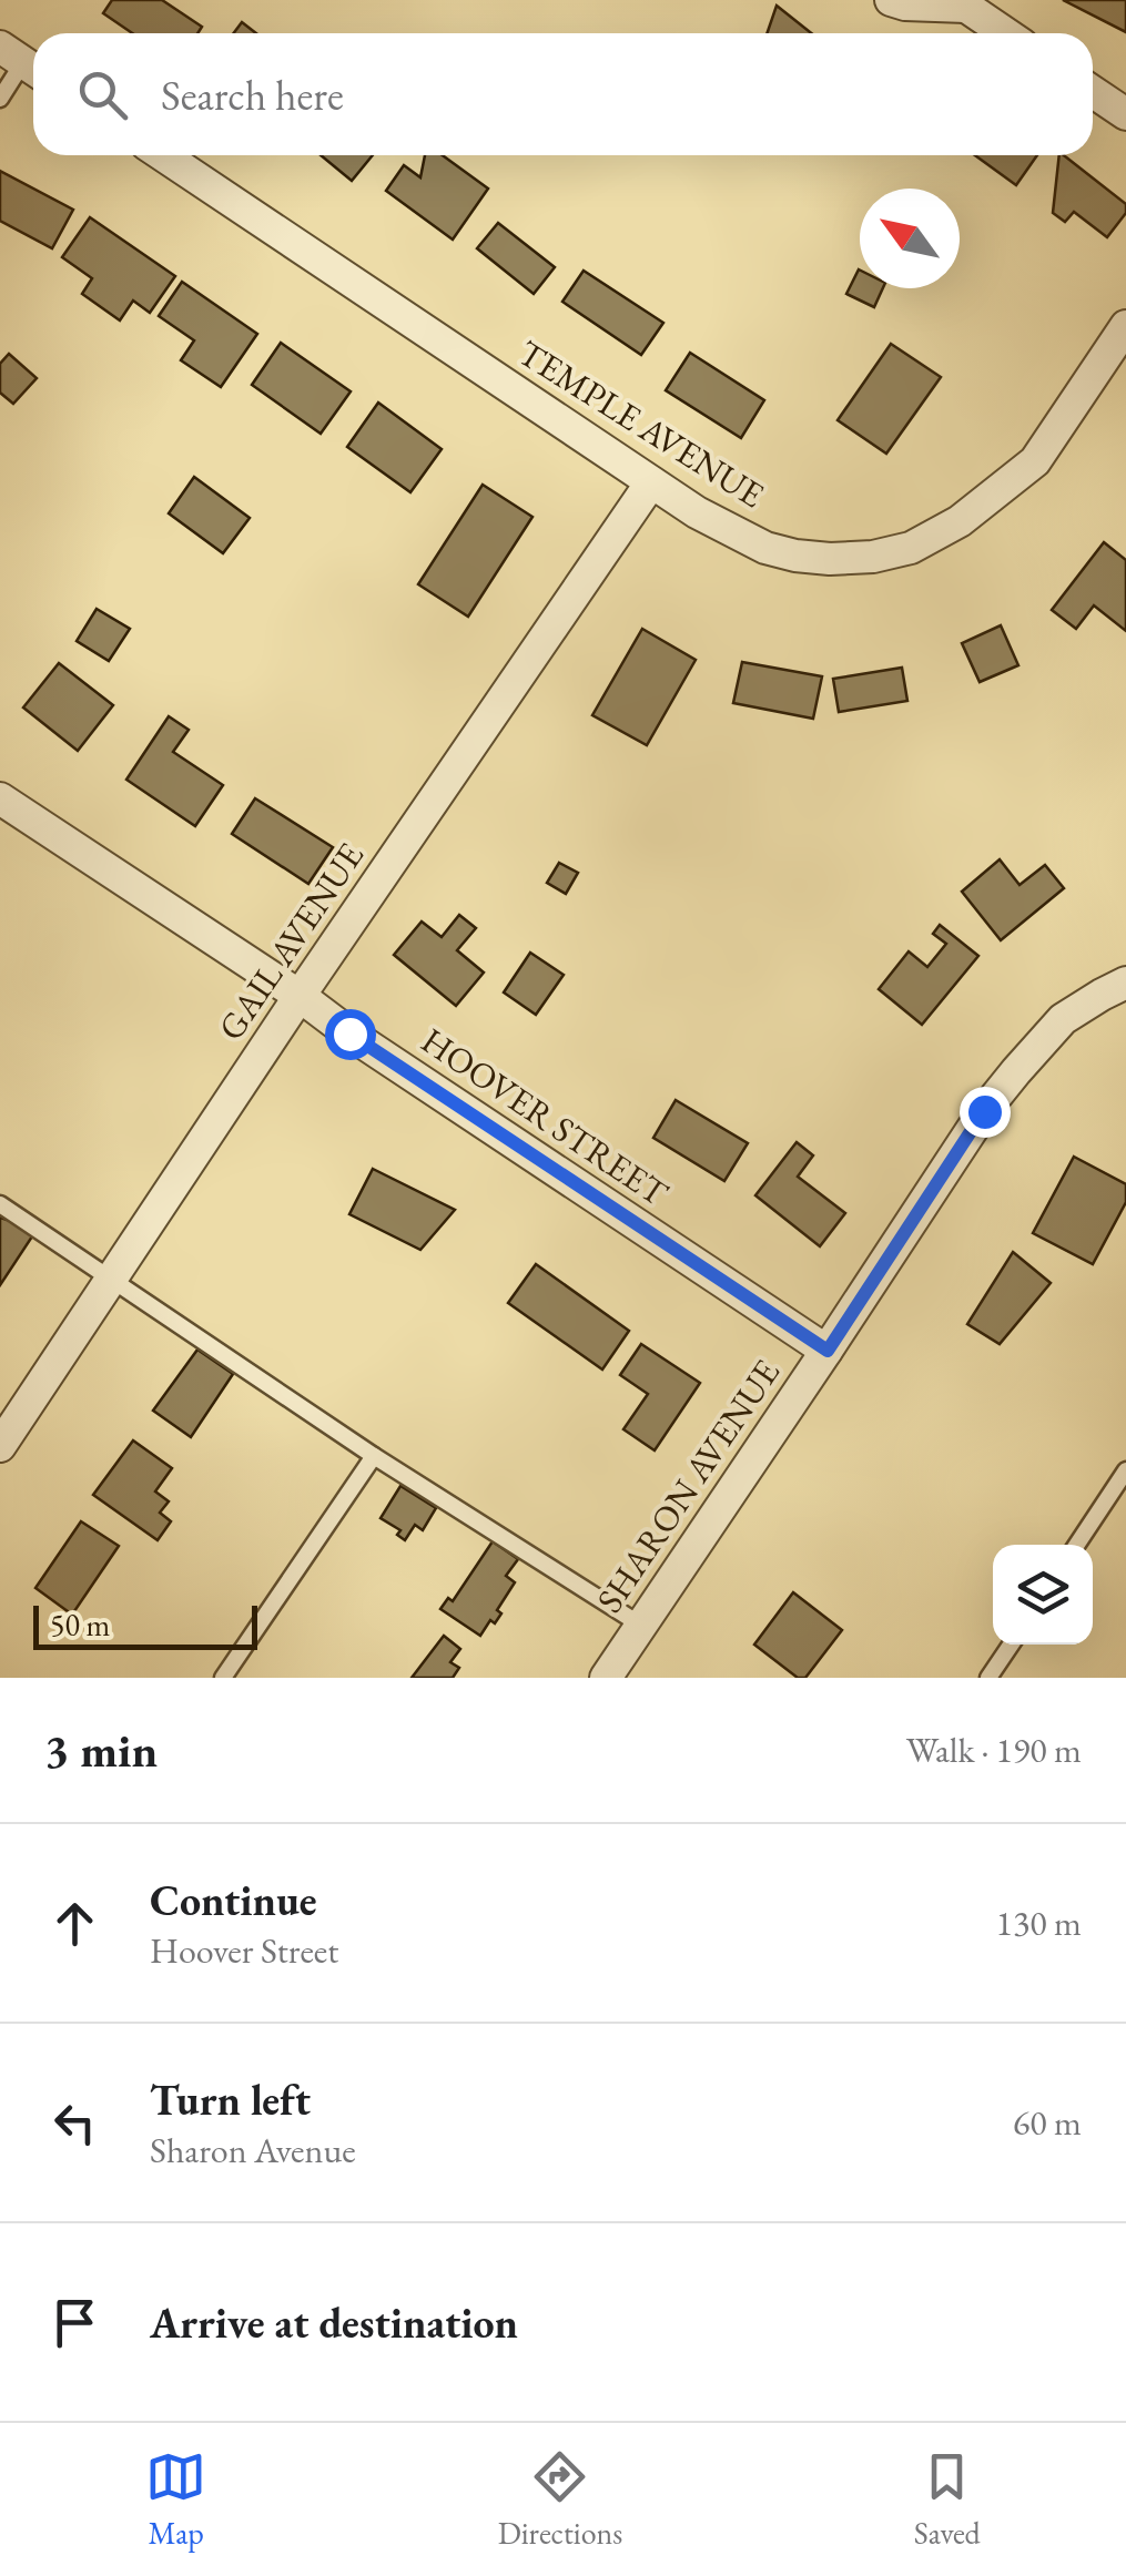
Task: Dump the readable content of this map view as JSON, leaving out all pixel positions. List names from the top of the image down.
{
  "streets": {
    "street": [
      "TEMPLE AVENUE",
      "GAIL AVENUE",
      "HOOVER STREET",
      "SHARON AVENUE"
    ]
  },
  "crossings": [
    ["TEMPLE AVENUE", "GAIL AVENUE"],
    ["GAIL AVENUE", "HOOVER STREET"],
    ["HOOVER STREET", "SHARON AVENUE"]
  ],
  "scale_bar": "50 m",
  "north": "top left",
  "page": {
    "search": "Search here",
    "scale": "50 m",
    "heading": ["3 min", "Walk · 190 m"],
    "list": [
      ["Continue", "Hoover Street", "130 m"],
      ["Turn left", "Sharon Avenue", "60 m"],
      "Arrive at destination"
    ],
    "nav": ["Map", "Directions", "Saved"]
  }
}
